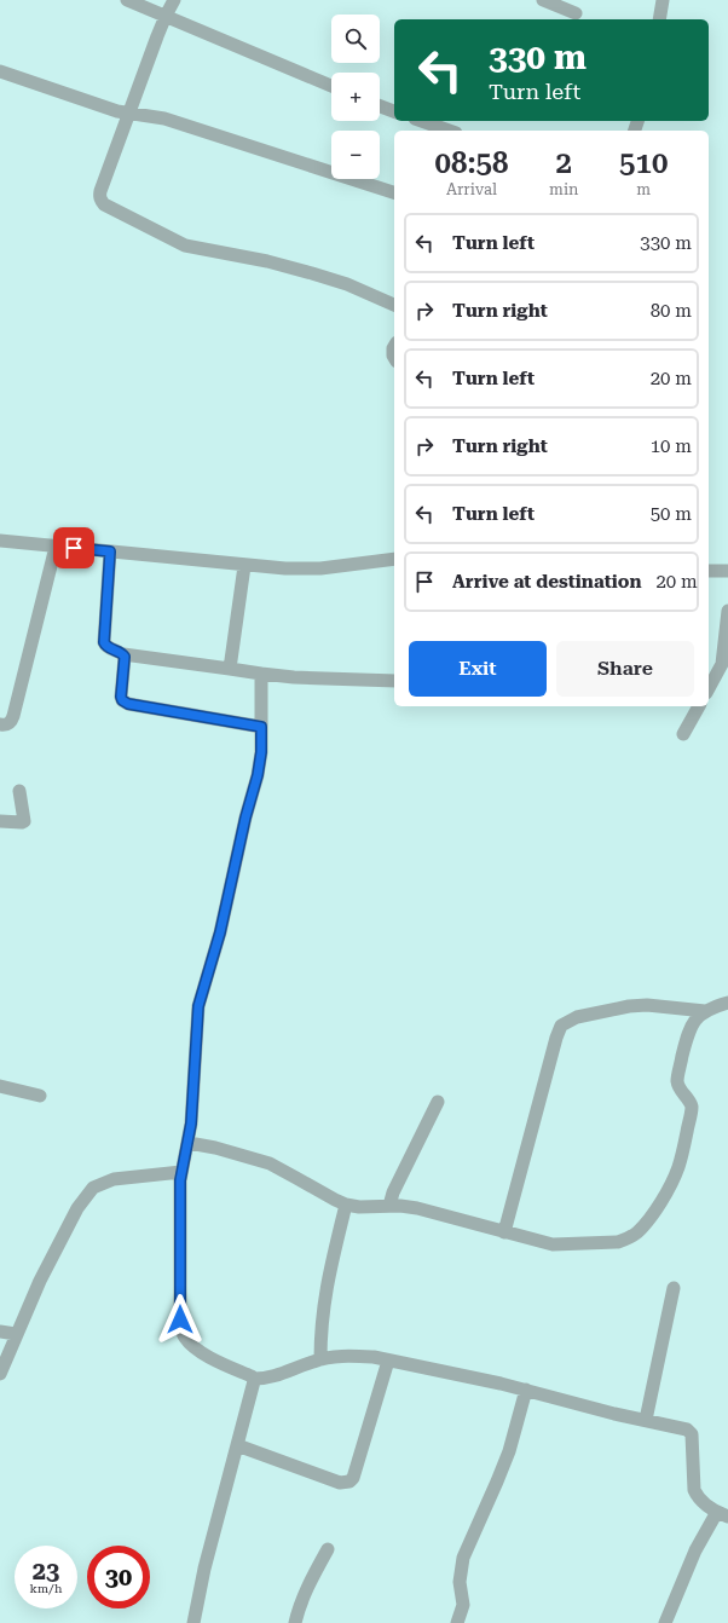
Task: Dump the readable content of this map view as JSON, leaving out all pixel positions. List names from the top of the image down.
{
  "page": {
    "map_buttons": ["+", "−"],
    "turn": ["330 m", "Turn left"],
    "eta": [
      "08:58",
      "Arrival",
      "2",
      "min",
      "510",
      "m"
    ],
    "list": [
      {
        "name": "Turn left",
        "value": "330 m"
      },
      {
        "name": "Turn right",
        "value": "80 m"
      },
      {
        "name": "Turn left",
        "value": "20 m"
      },
      {
        "name": "Turn right",
        "value": "10 m"
      },
      {
        "name": "Turn left",
        "value": "50 m"
      },
      {
        "name": "Arrive at destination",
        "value": "20 m"
      }
    ],
    "buttons": ["Exit", "Share"],
    "speed": "23 km/h",
    "limit": "30"
  }
}
